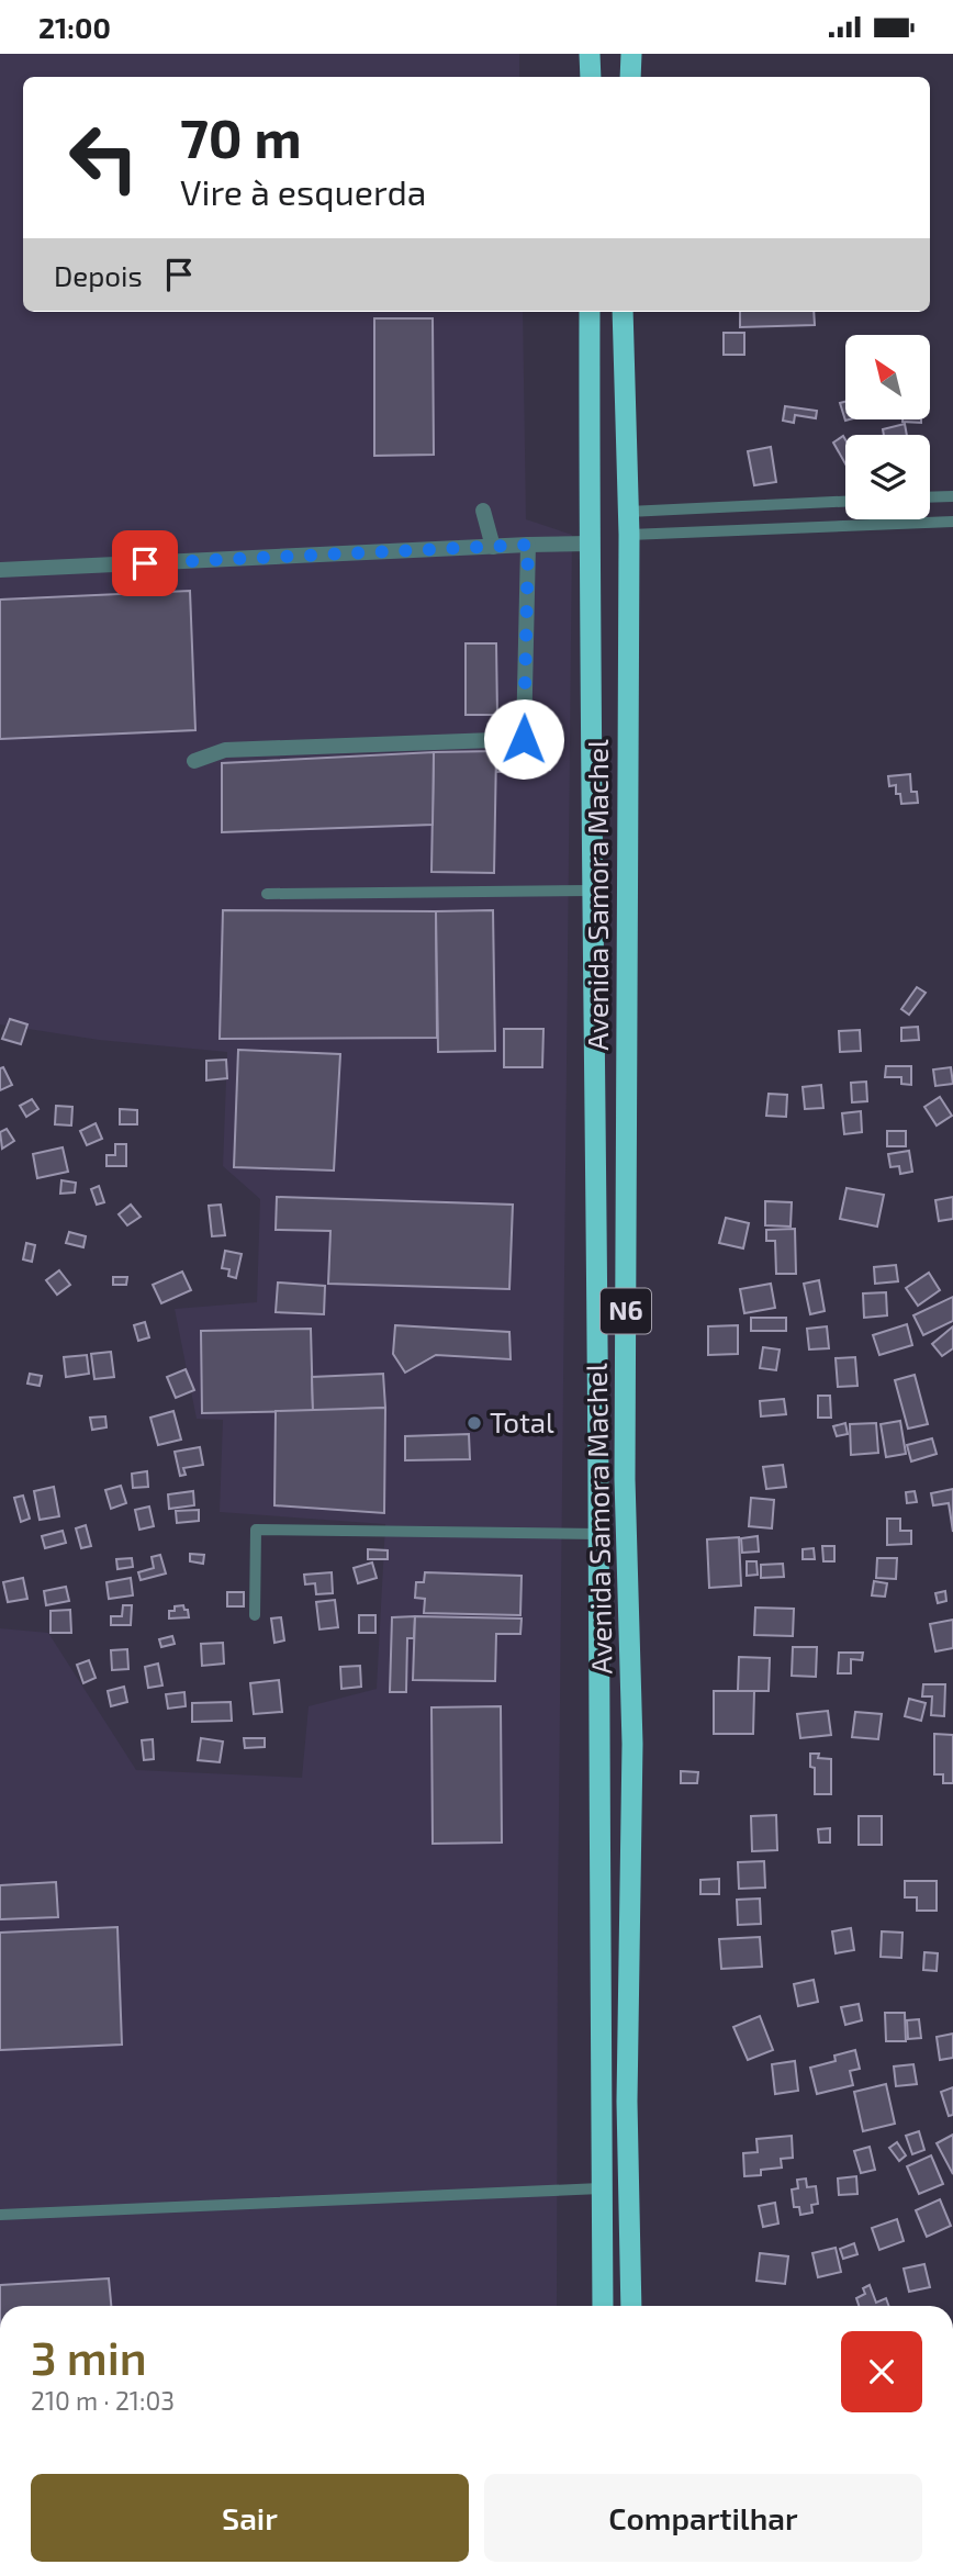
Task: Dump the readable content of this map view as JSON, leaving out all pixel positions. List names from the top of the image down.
{
  "streets": {
    "highway": ["Avenida Samora Machel", "N6"]
  },
  "places": ["Total"],
  "north": "top left",
  "page": {
    "status": "21:00",
    "turn": ["70 m", "Vire à esquerda"],
    "then": "Depois",
    "heading": ["3 min", "210 m · 21:03"],
    "buttons": ["Sair", "Compartilhar"]
  }
}
